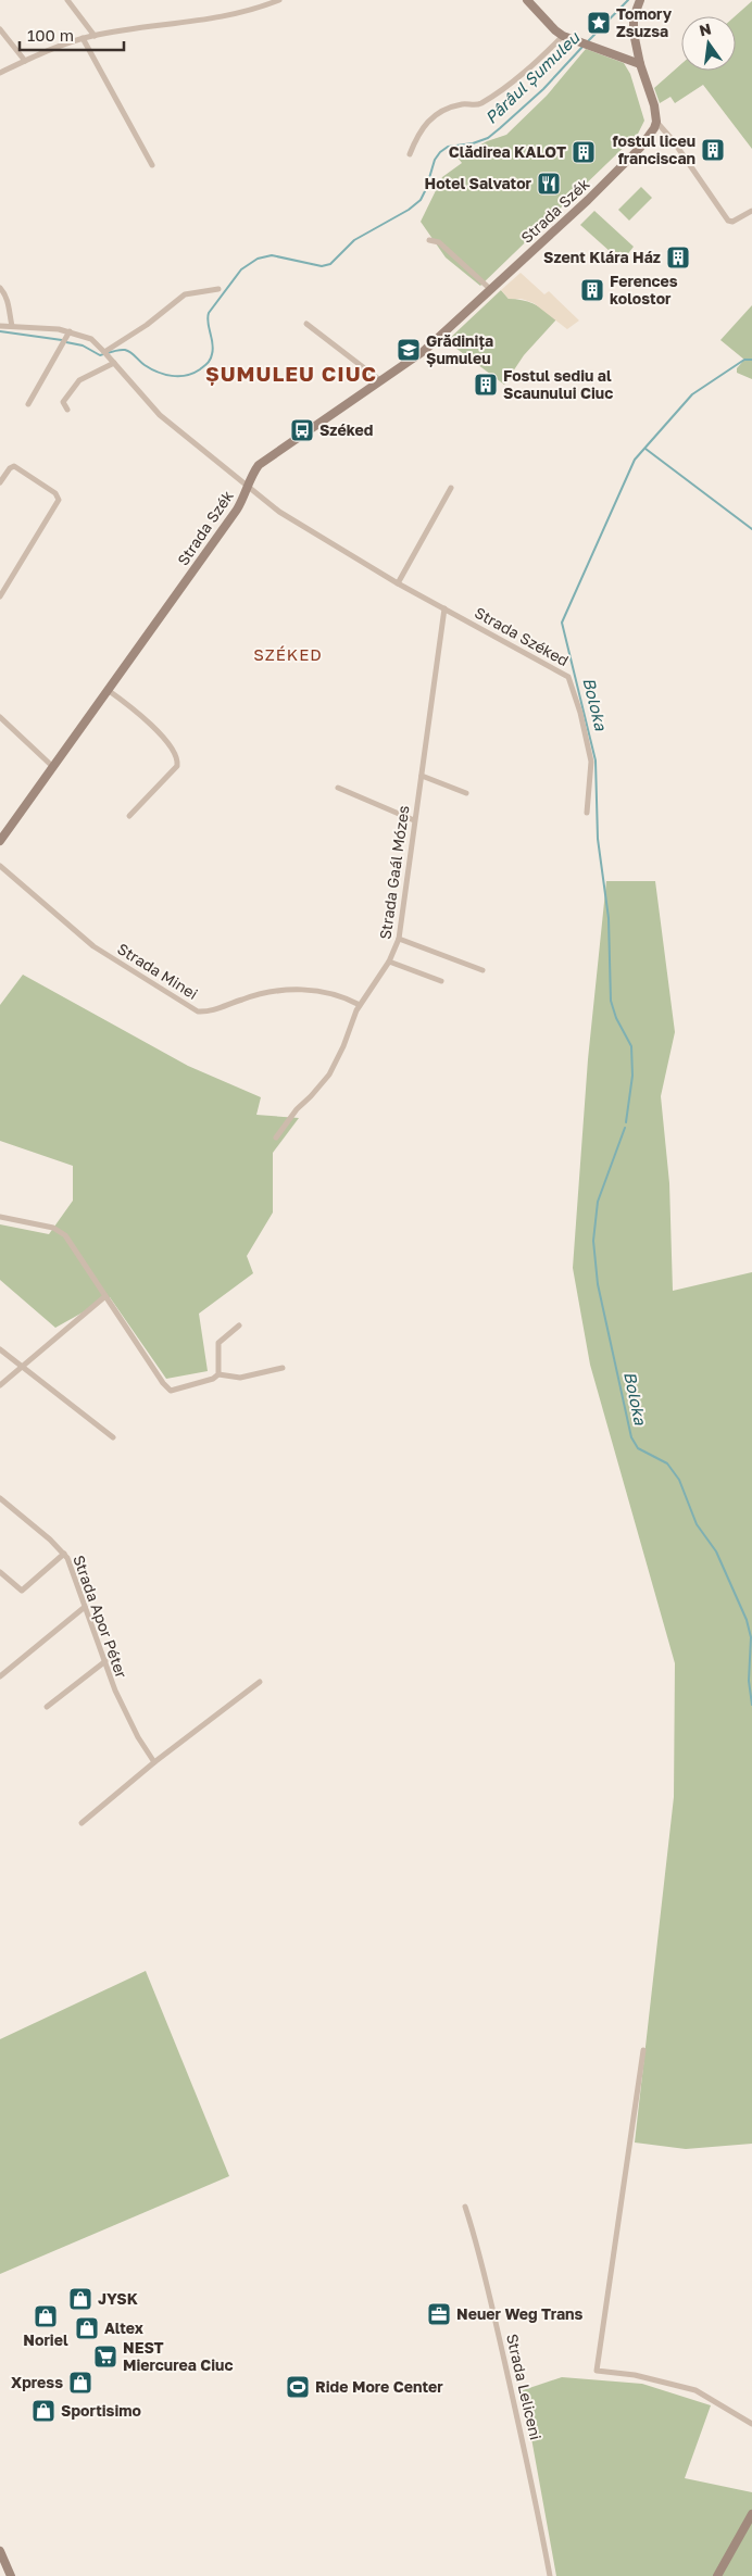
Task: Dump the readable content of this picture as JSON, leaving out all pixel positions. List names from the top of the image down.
{
  "streets": {
    "street": [
      "Strada Szék",
      "Strada Széked",
      "Strada Gaál Mózes",
      "Strada Minei",
      "Strada Apor Péter",
      "Strada Leliceni"
    ]
  },
  "crossings": [
    ["Strada Szék", "Strada Széked"],
    ["Strada Széked", "Strada Gaál Mózes"],
    ["Strada Gaál Mózes", "Strada Minei"]
  ],
  "districts": ["ȘUMULEU CIUC", "SZÉKED"],
  "water": ["Pârâul Șumuleu", "Boloka"],
  "places": {
    "place": ["Tomory Zsuzsa"],
    "building": [
      "fostul liceu franciscan",
      "Clădirea KALOT",
      "Szent Klára Ház",
      "Ferences kolostor",
      "Fostul sediu al Scaunului Ciuc"
    ],
    "restaurant": ["Hotel Salvator"],
    "school or university": ["Grădinița Șumuleu"],
    "bus stop": ["Széked"],
    "shop": [
      "JYSK",
      "Noriel",
      "Altex",
      "Xpress",
      "Sportisimo"
    ],
    "office": ["Neuer Weg Trans"],
    "supermarket": ["NEST Miercurea Ciuc"],
    "sports": ["Ride More Center"]
  },
  "scale_bar": "100 m",
  "north": "top"
}
